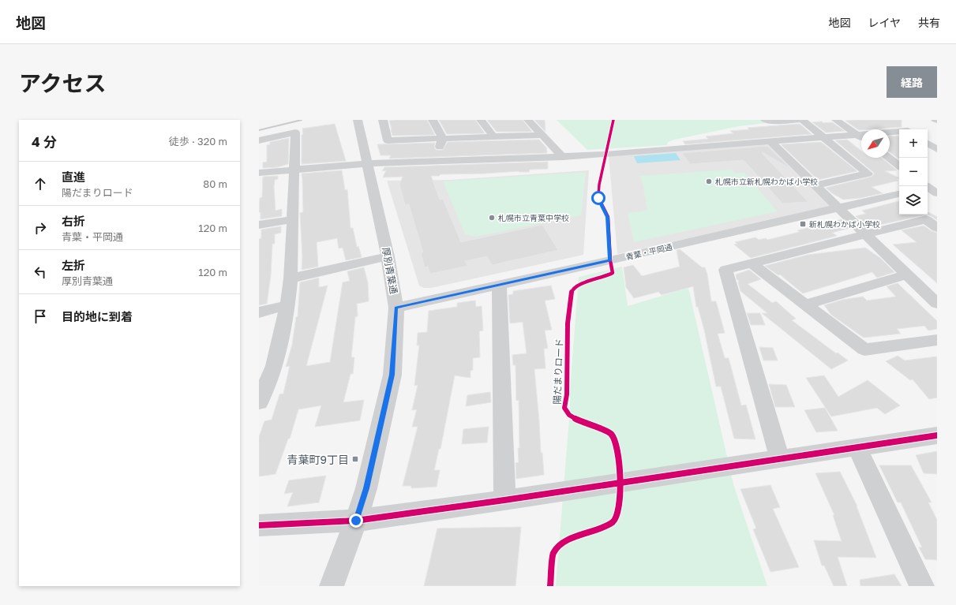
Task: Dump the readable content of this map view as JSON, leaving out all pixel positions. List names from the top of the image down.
{
  "streets": {
    "street": ["青葉・平岡通", "厚別青葉通"],
    "cycle path": ["陽だまりロード"]
  },
  "crossings": [
    ["青葉・平岡通", "厚別青葉通"]
  ],
  "places": {
    "other": ["札幌市立新札幌わかば小学校", "札幌市立青葉中学校"],
    "transit": ["新札幌わかば小学校", "青葉町9丁目"]
  },
  "north": "bottom left",
  "page": {
    "header": "地図",
    "nav": ["地図", "レイヤ", "共有"],
    "title": "アクセス",
    "buttons": "経路",
    "heading": ["4 分", "徒歩 · 320 m"],
    "map_buttons": ["+", "−"],
    "list": [
      ["直進", "陽だまりロード", "80 m"],
      ["右折", "青葉・平岡通", "120 m"],
      ["左折", "厚別青葉通", "120 m"],
      "目的地に到着"
    ]
  }
}
